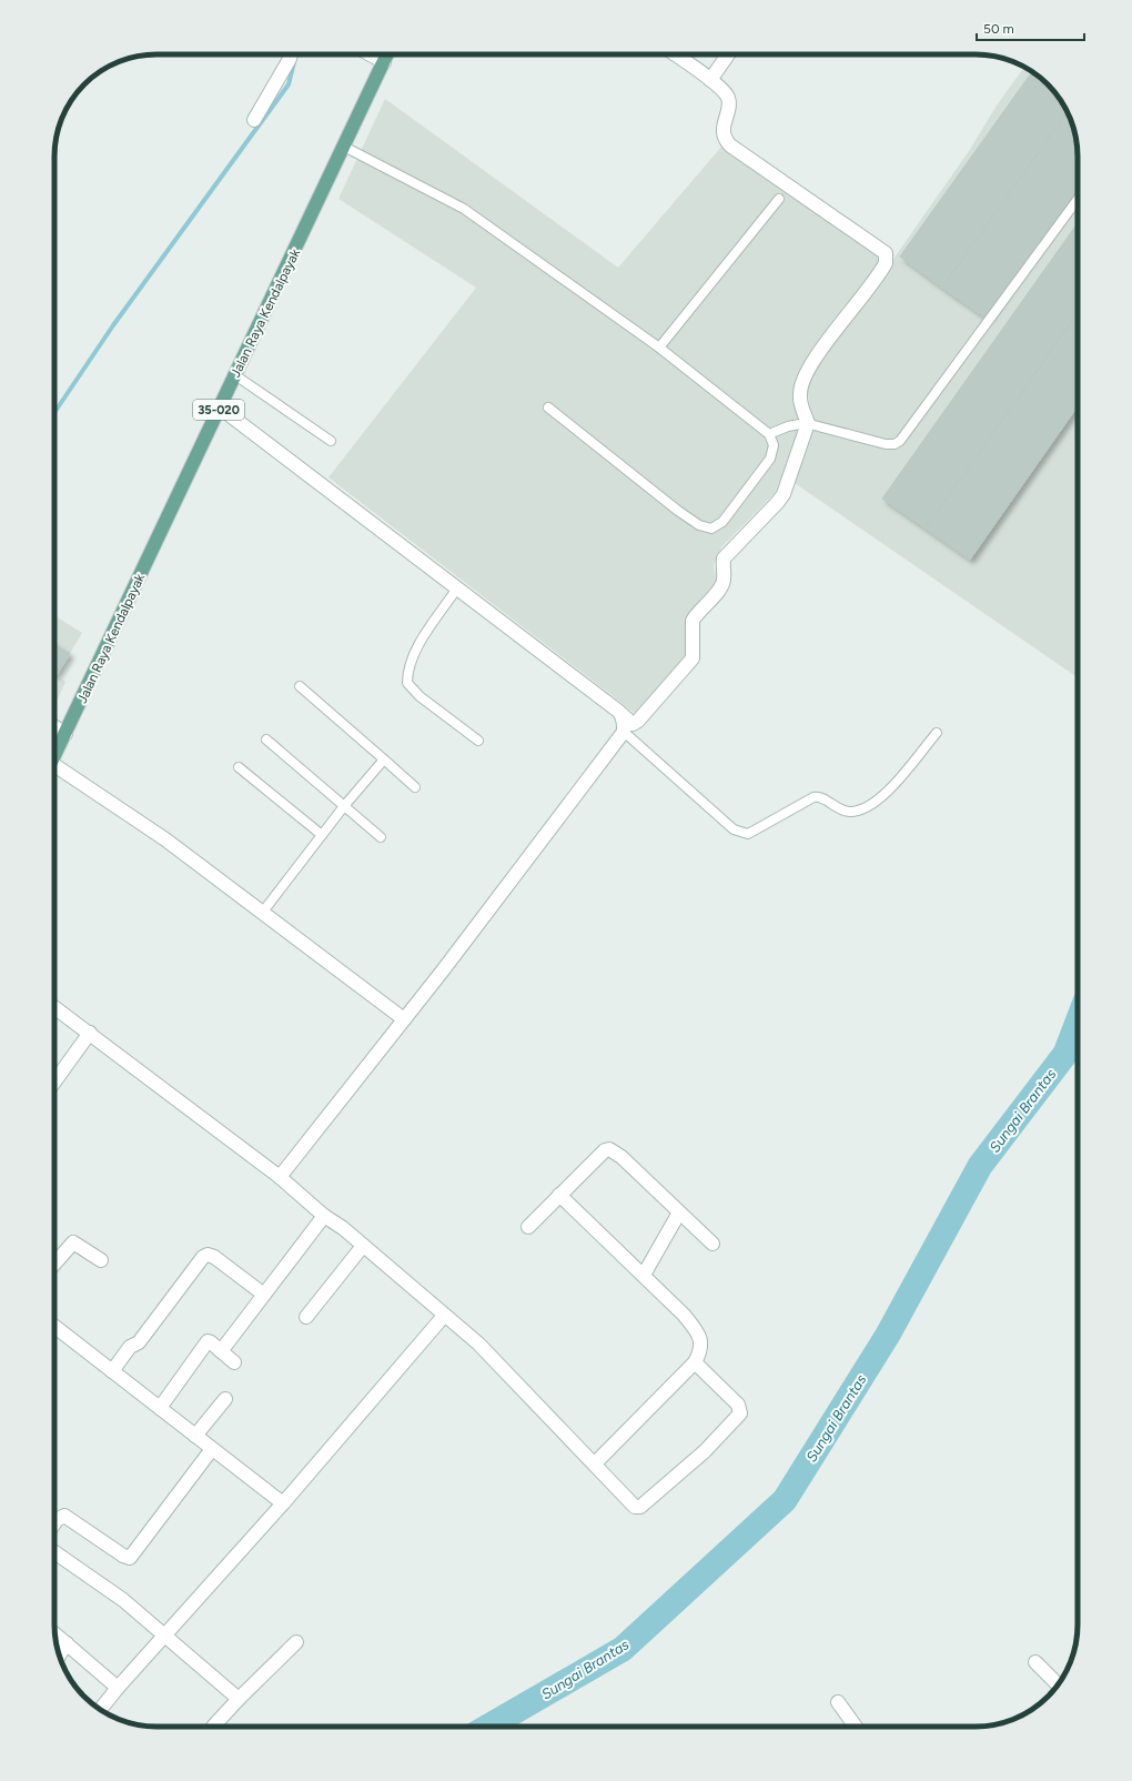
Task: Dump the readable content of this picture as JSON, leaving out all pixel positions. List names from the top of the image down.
{
  "streets": {
    "main road": ["Jalan Raya Kendalpayak", "35-020"]
  },
  "water": ["Sungai Brantas"],
  "scale_bar": "50 m"
}
